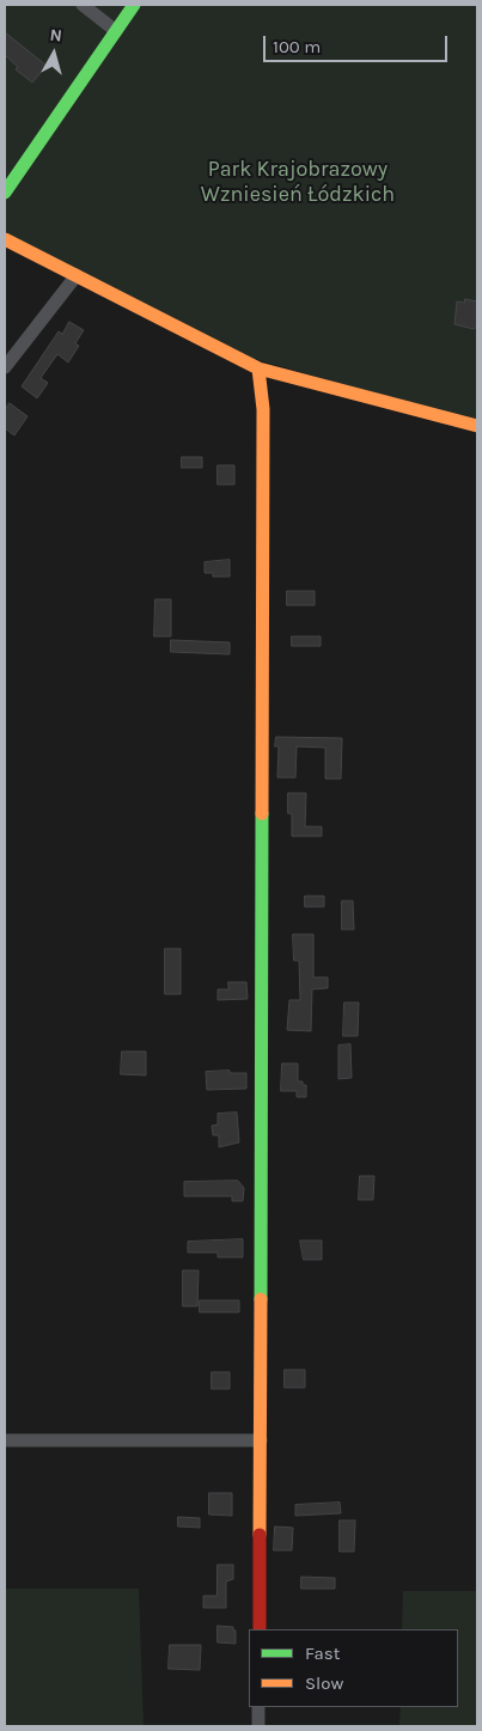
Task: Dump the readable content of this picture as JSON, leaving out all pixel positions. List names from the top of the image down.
{
  "parks": ["Park Krajobrazowy Wzniesień Łódzkich"],
  "legend": ["Fast", "Slow"],
  "scale_bar": "100 m",
  "north": "top"
}
